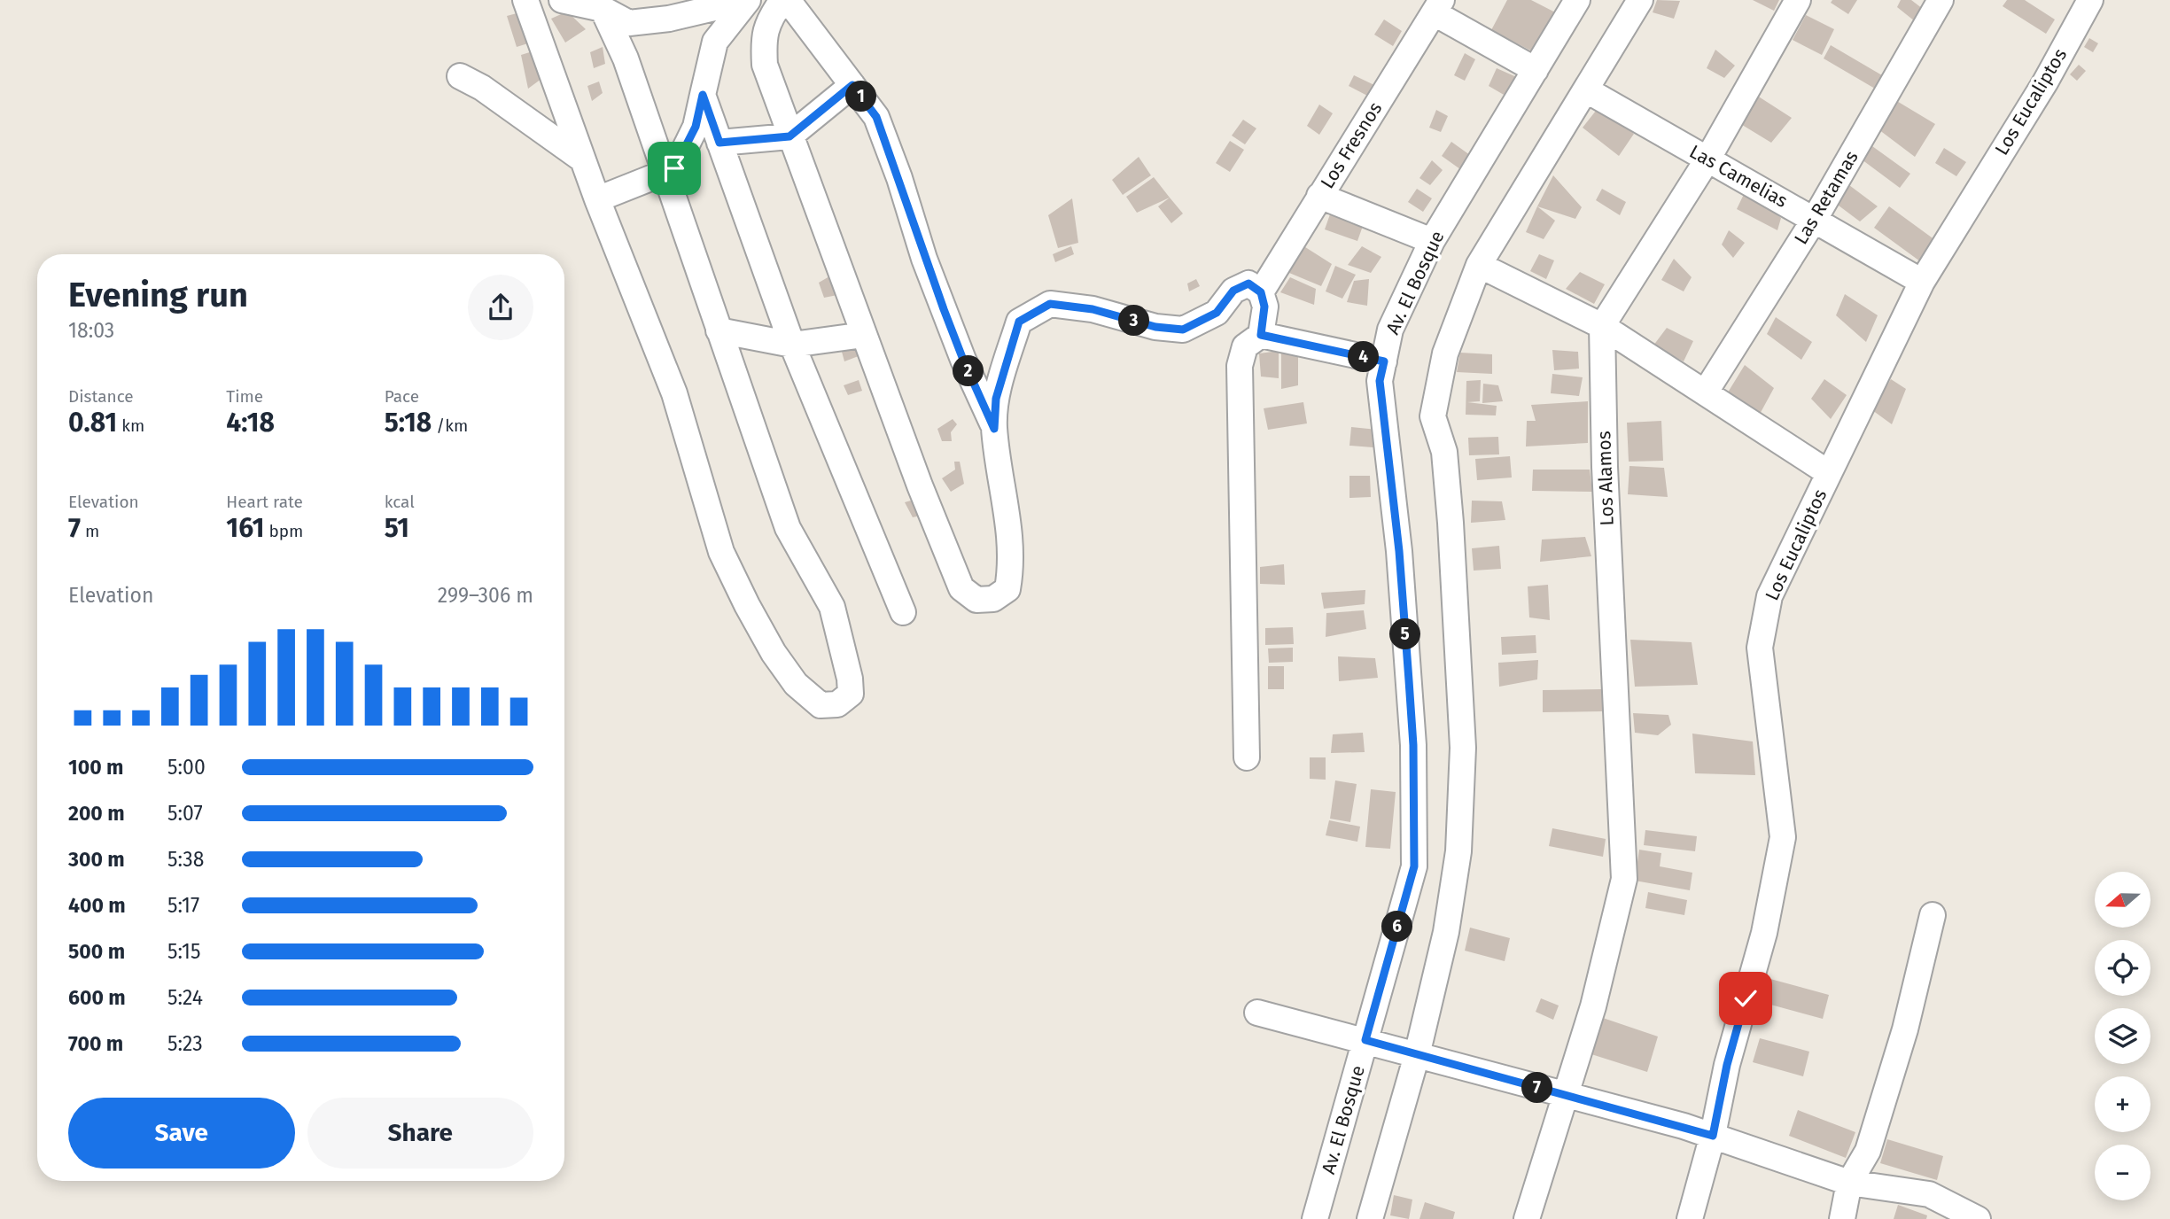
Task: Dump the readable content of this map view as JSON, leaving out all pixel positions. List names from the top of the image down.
{
  "streets": {
    "street": [
      "Los Eucaliptos",
      "Los Fresnos",
      "Las Camelias",
      "Las Retamas",
      "Av. El Bosque",
      "Los Alamos"
    ]
  },
  "crossings": [
    ["Los Eucaliptos", "Las Camelias"],
    ["Las Camelias", "Las Retamas"]
  ],
  "north": "left",
  "page": {
    "pins": [
      "1",
      "3",
      "4",
      "2",
      "5",
      "6",
      "7"
    ],
    "heading": ["Evening run", "18:03"],
    "stats": [
      ["Distance", "0.81 km"],
      ["Time", "4:18"],
      ["Pace", "5:18 /km"],
      ["Elevation", "7 m"],
      ["Heart rate", "161 bpm"],
      ["kcal", "51"]
    ],
    "chart": ["Elevation", "299–306 m"],
    "list": [
      {
        "name": "100 m",
        "note": "5:00"
      },
      {
        "name": "200 m",
        "note": "5:07"
      },
      {
        "name": "300 m",
        "note": "5:38"
      },
      {
        "name": "400 m",
        "note": "5:17"
      },
      {
        "name": "500 m",
        "note": "5:15"
      },
      {
        "name": "600 m",
        "note": "5:24"
      },
      {
        "name": "700 m",
        "note": "5:23"
      }
    ],
    "map_buttons": ["+", "−"],
    "buttons": ["Save", "Share"]
  }
}
